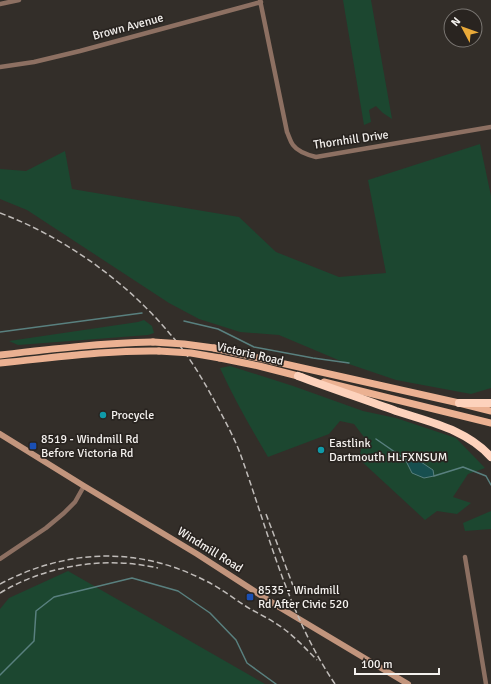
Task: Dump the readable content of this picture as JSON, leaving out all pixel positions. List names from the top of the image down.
{
  "streets": {
    "main road": ["Victoria Road", "Windmill Road"],
    "street": ["Brown Avenue", "Thornhill Drive"]
  },
  "crossings": [
    ["Brown Avenue", "Thornhill Drive"]
  ],
  "places": {
    "other": ["Procycle", "Eastlink Dartmouth HLFXNSUM"],
    "transit": ["8519 - Windmill Rd Before Victoria Rd", "8535 - Windmill Rd After Civic 520"]
  },
  "scale_bar": "100 m",
  "north": "top left"
}
